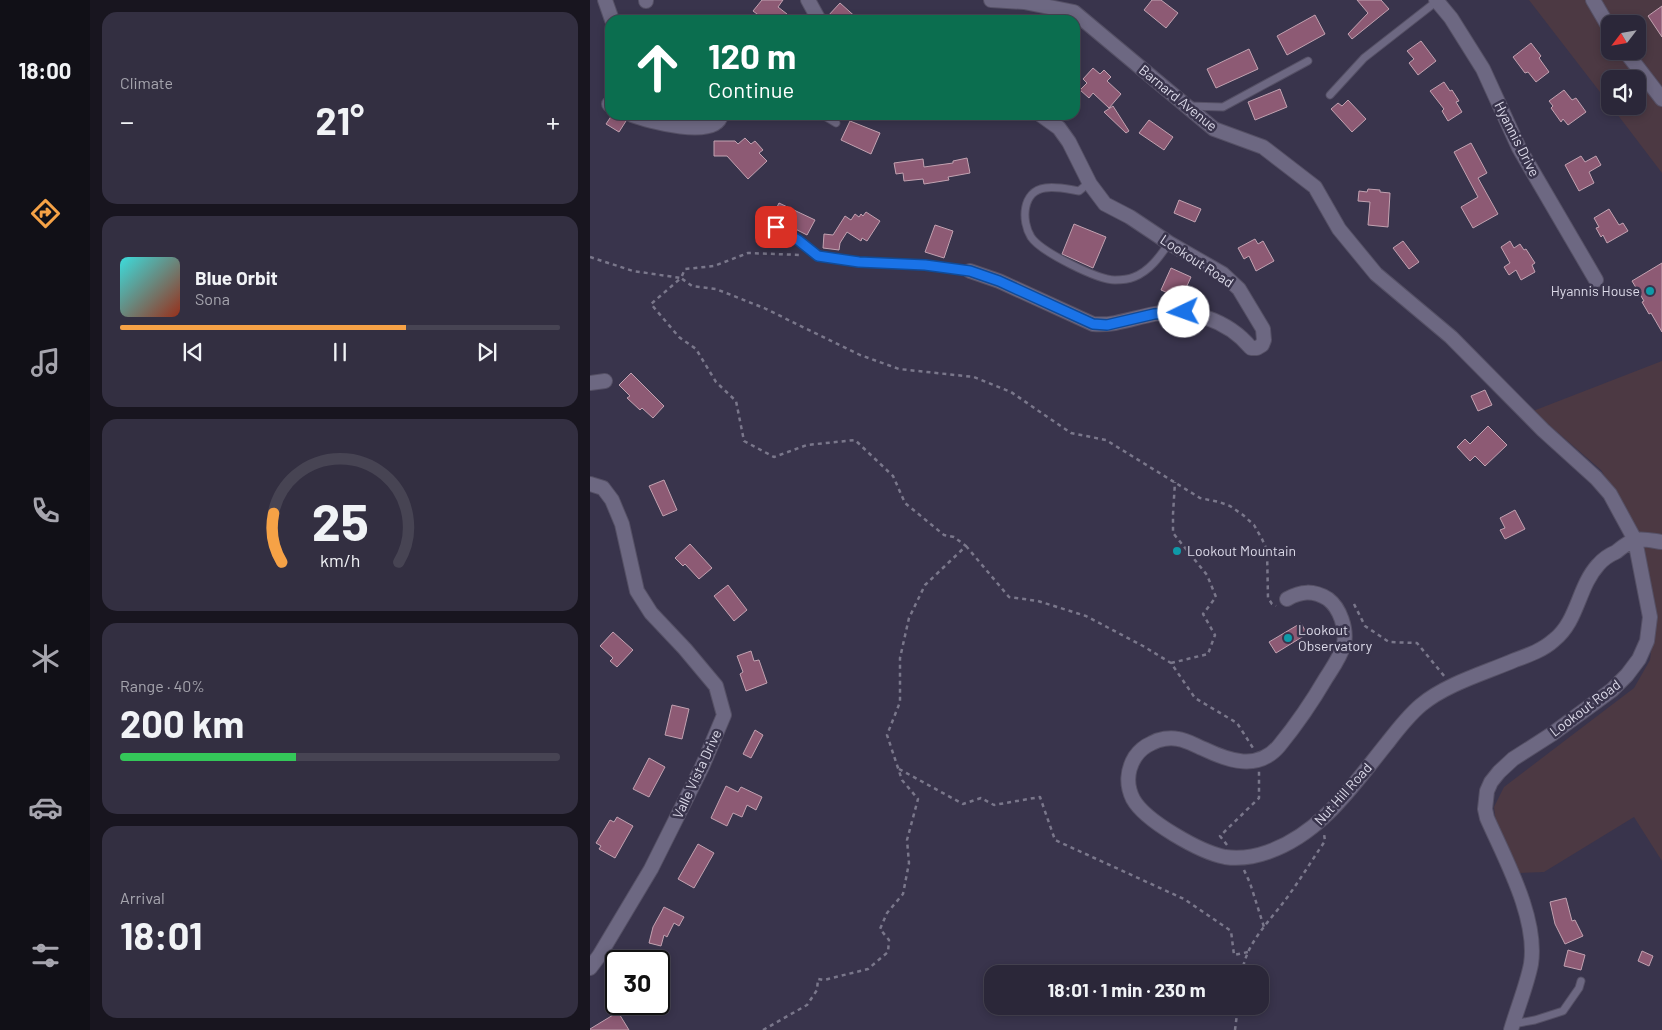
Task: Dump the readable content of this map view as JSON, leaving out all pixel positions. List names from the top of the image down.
{
  "streets": {
    "street": [
      "Barnard Avenue",
      "Hyannis Drive",
      "Lookout Road",
      "Valle Vista Drive",
      "Nut Hill Road"
    ]
  },
  "crossings": [
    ["Barnard Avenue", "Lookout Road"],
    ["Lookout Road", "Nut Hill Road"]
  ],
  "places": ["Hyannis House", "Lookout Mountain", "Lookout Observatory"],
  "north": "bottom left",
  "page": {
    "tabs": "18:00",
    "tile": [
      "Climate",
      ["Range · 40%", "200 km"],
      ["Arrival", "18:01"]
    ],
    "turn": ["120 m", "Continue"],
    "heat": ["−", "21°", "+"],
    "song": ["Blue Orbit", "Sona"],
    "limit": "30",
    "trip": "18:01 · 1 min · 230 m",
    "gauge": ["25", "km/h"]
  }
}
